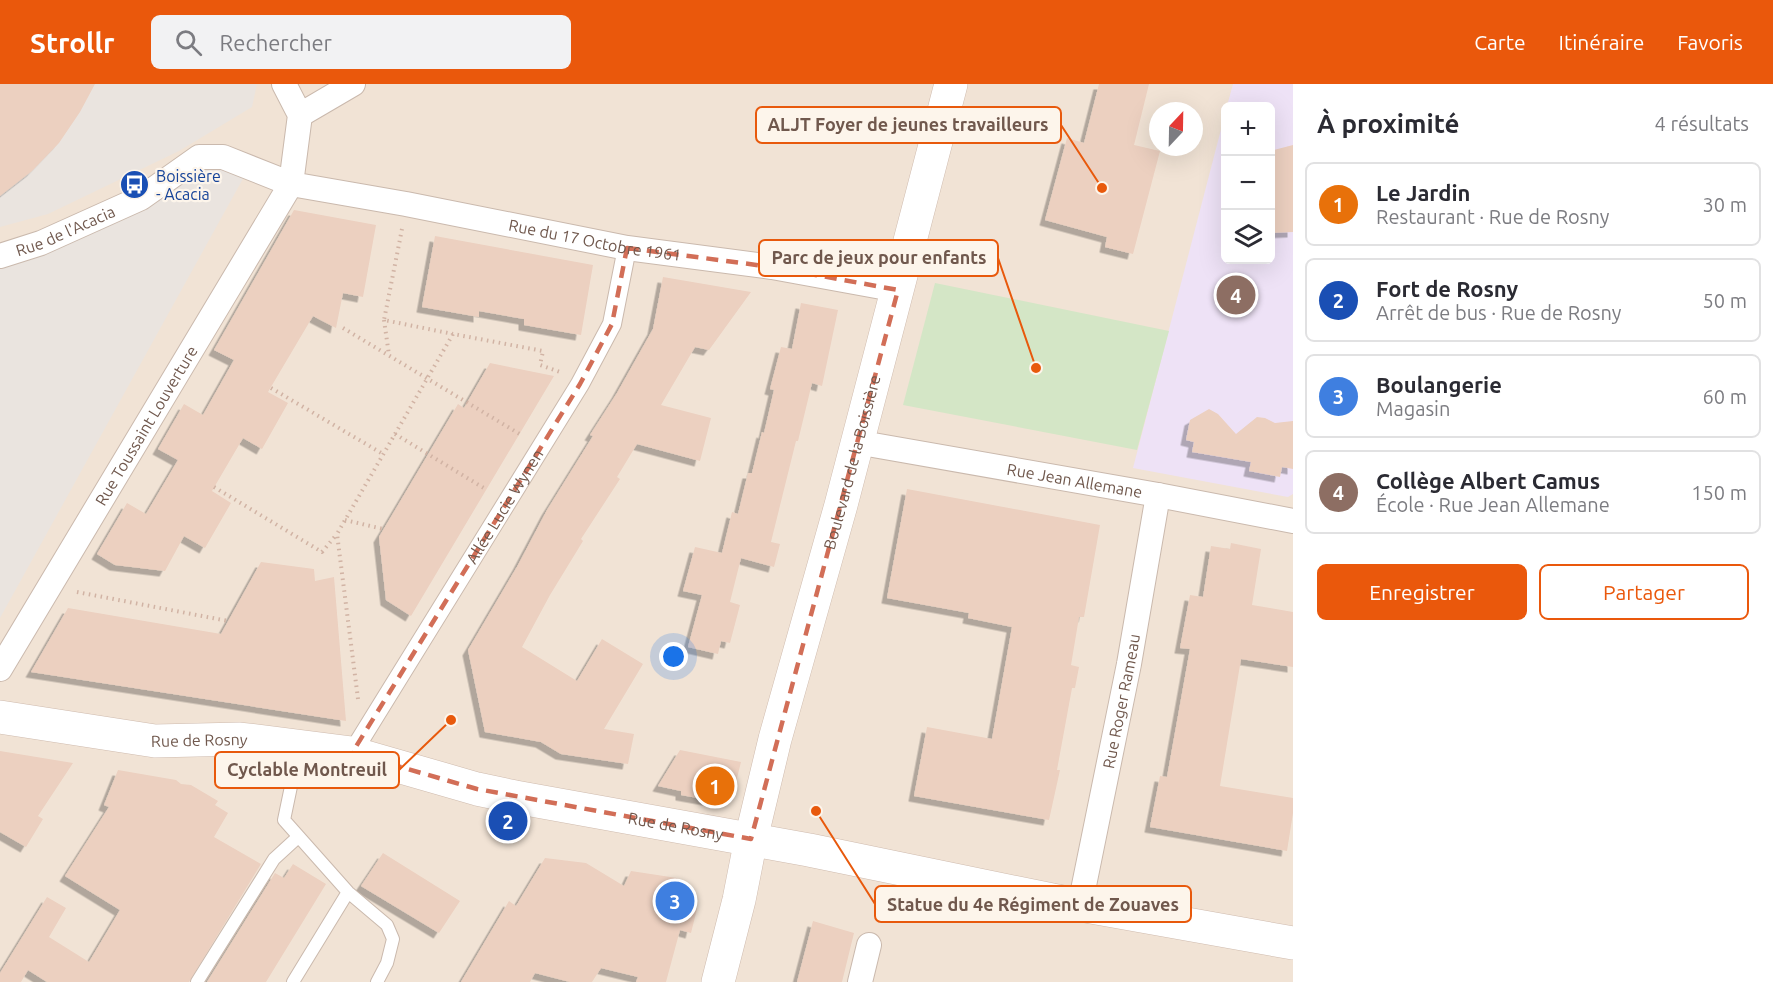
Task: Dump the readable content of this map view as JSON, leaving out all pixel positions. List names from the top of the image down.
{
  "streets": {
    "main road": ["Boulevard de la Boissière", "Rue de Rosny"],
    "street": [
      "Rue de l'Acacia",
      "Rue du 17 Octobre 1961",
      "Rue Toussaint Louverture",
      "Rue Jean Allemane",
      "Allée Lucie Wynen",
      "Rue Roger Rameau"
    ]
  },
  "crossings": [
    ["Rue de l'Acacia", "Rue du 17 Octobre 1961"],
    ["Rue de l'Acacia", "Rue Toussaint Louverture"],
    ["Rue du 17 Octobre 1961", "Rue Toussaint Louverture"],
    ["Rue du 17 Octobre 1961", "Boulevard de la Boissière"],
    ["Rue du 17 Octobre 1961", "Allée Lucie Wynen"],
    ["Boulevard de la Boissière", "Rue Jean Allemane"],
    ["Boulevard de la Boissière", "Rue de Rosny"],
    ["Rue Jean Allemane", "Rue Roger Rameau"],
    ["Allée Lucie Wynen", "Rue de Rosny"],
    ["Rue Roger Rameau", "Rue de Rosny"]
  ],
  "places": {
    "bus stop": ["Boissière - Acacia"],
    "other": [
      "ALJT Foyer de jeunes travailleurs",
      "Parc de jeux pour enfants",
      "Cyclable Montreuil",
      "Statue du 4e Régiment de Zouaves"
    ]
  },
  "north": "top",
  "page": {
    "header": "Strollr",
    "search": "Rechercher",
    "nav": ["Carte", "Itinéraire", "Favoris"],
    "heading": ["À proximité", "4 résultats"],
    "map_buttons": ["+", "−"],
    "list": [
      {
        "mark": "1",
        "name": "Le Jardin",
        "note": "Restaurant · Rue de Rosny",
        "value": "30 m"
      },
      {
        "mark": "2",
        "name": "Fort de Rosny",
        "note": "Arrêt de bus · Rue de Rosny",
        "value": "50 m"
      },
      {
        "mark": "3",
        "name": "Boulangerie",
        "note": "Magasin",
        "value": "60 m"
      },
      {
        "mark": "4",
        "name": "Collège Albert Camus",
        "note": "École · Rue Jean Allemane",
        "value": "150 m"
      }
    ],
    "pins": [
      "4",
      "1",
      "2",
      "3"
    ],
    "buttons": ["Enregistrer", "Partager"]
  }
}
